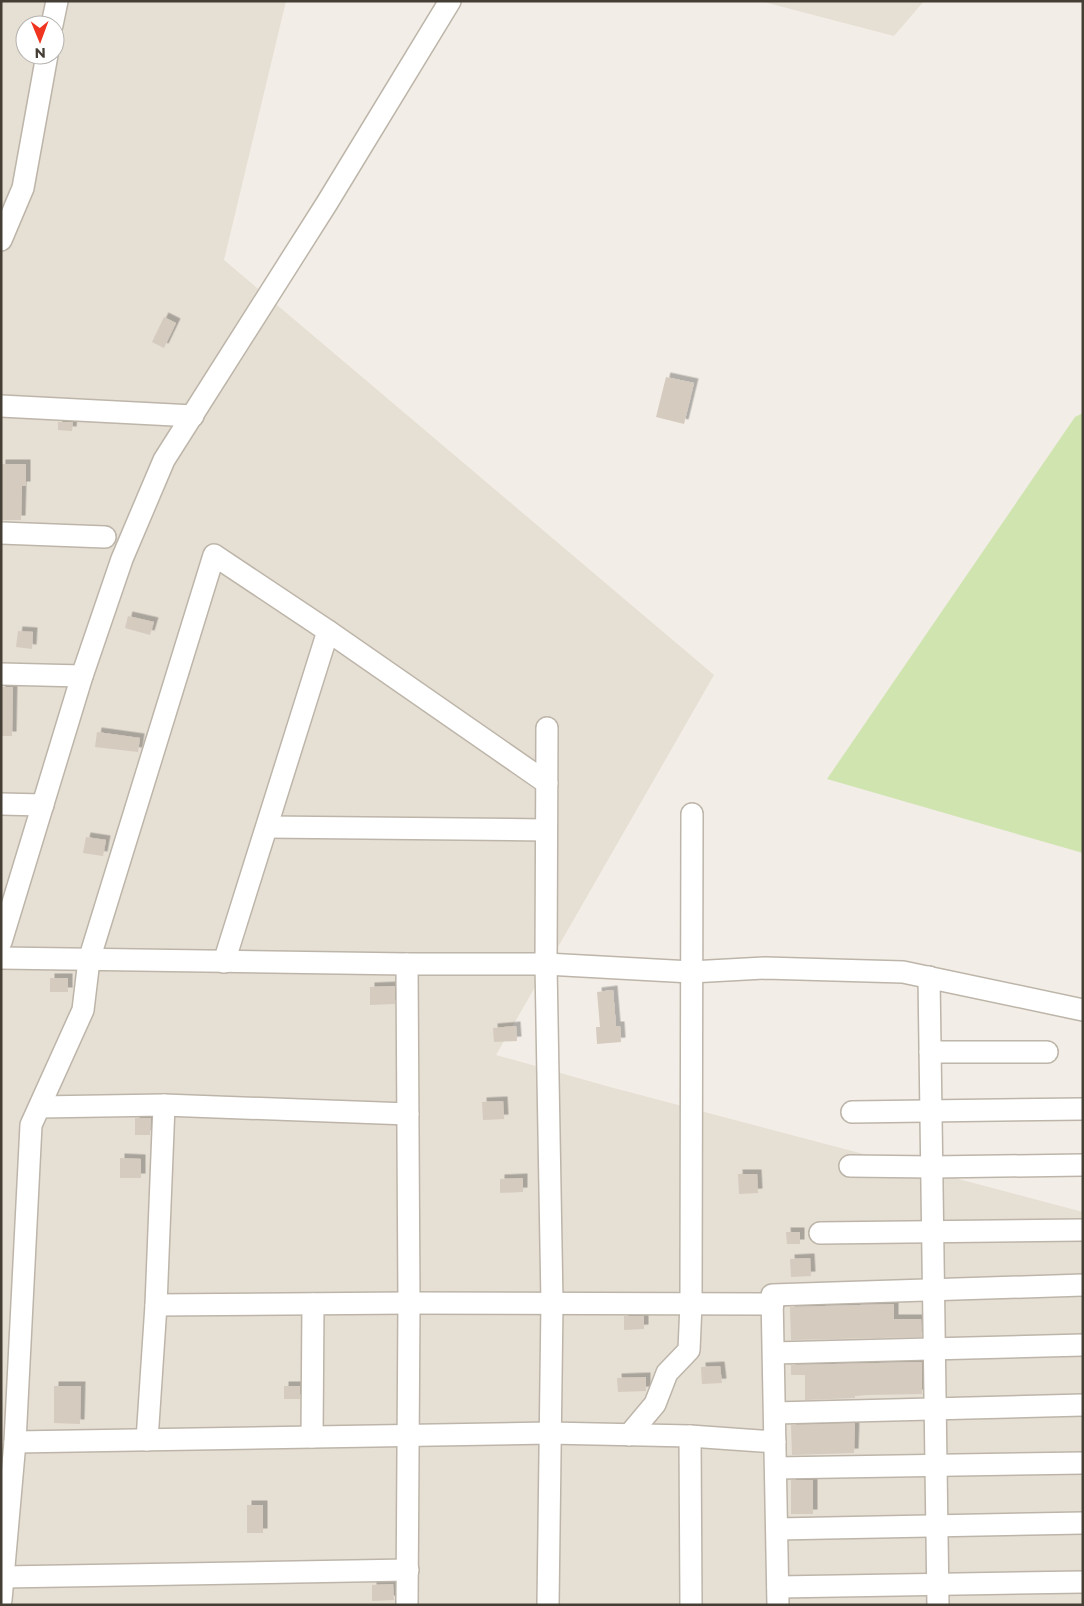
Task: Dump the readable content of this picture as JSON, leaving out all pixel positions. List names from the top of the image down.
{
  "north": "bottom"
}
